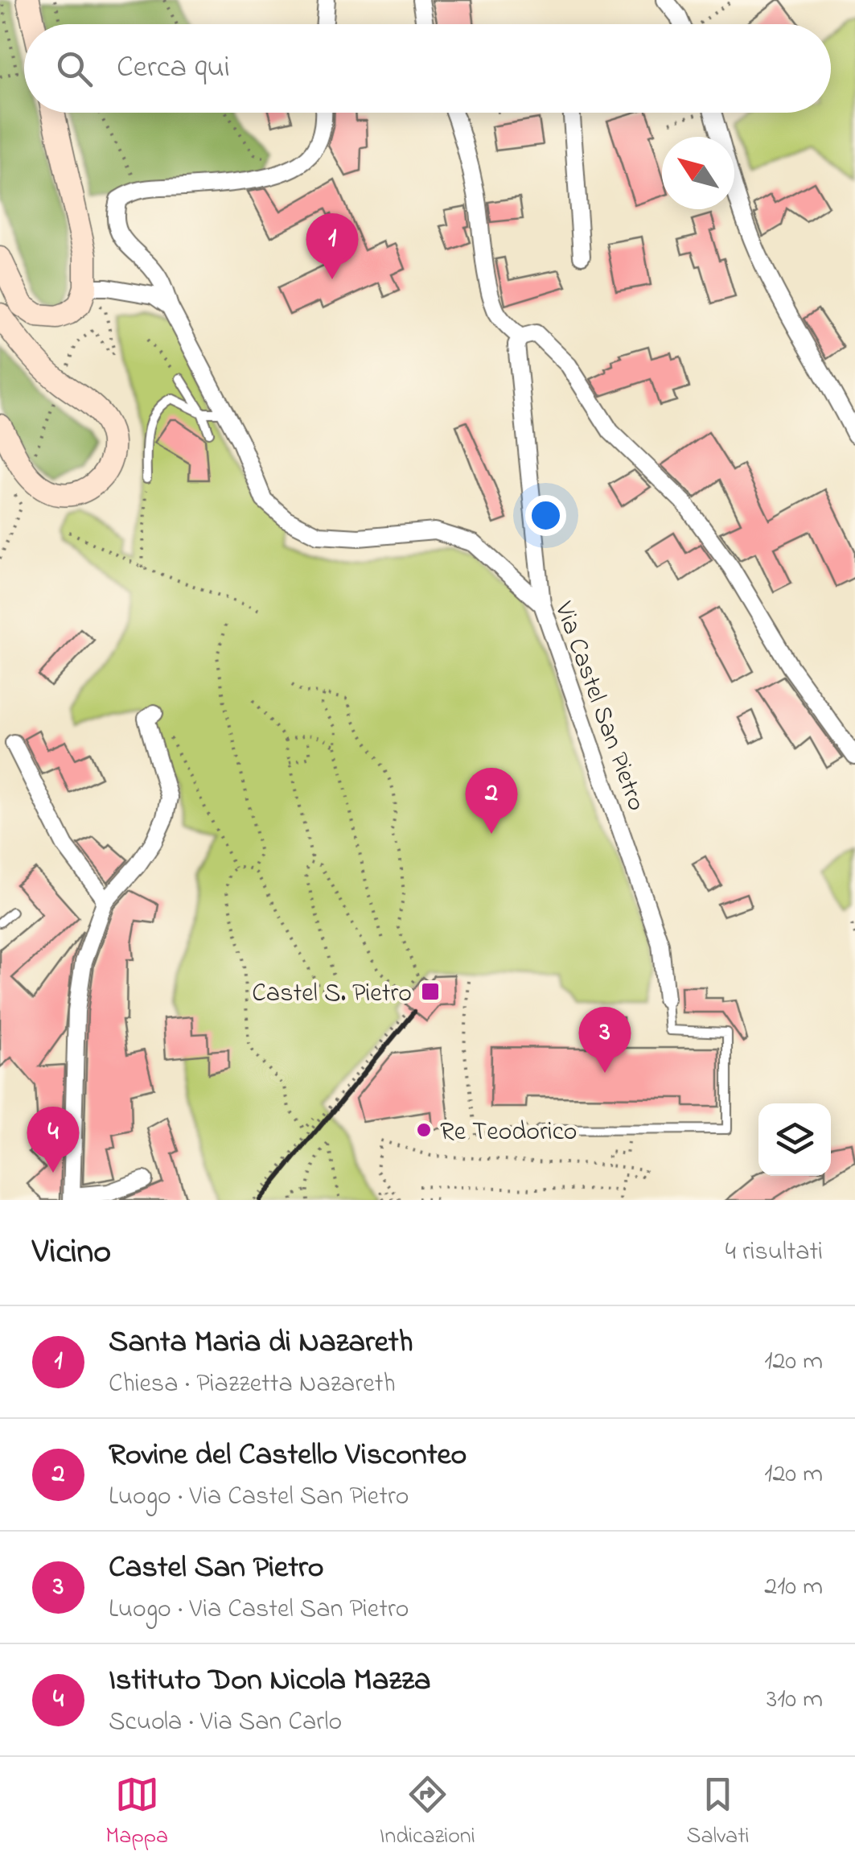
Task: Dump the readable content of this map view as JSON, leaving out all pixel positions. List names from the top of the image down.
{
  "streets": {
    "street": ["Via Castel San Pietro"]
  },
  "places": {
    "transit": ["Castel S. Pietro"],
    "other": ["Re Teodorico"]
  },
  "north": "top left",
  "page": {
    "search": "Cerca qui",
    "pins": [
      "1",
      "2",
      "3",
      "4"
    ],
    "heading": ["Vicino", "4 risultati"],
    "list": [
      {
        "mark": "1",
        "name": "Santa Maria di Nazareth",
        "note": "Chiesa · Piazzetta Nazareth",
        "value": "120 m"
      },
      {
        "mark": "2",
        "name": "Rovine del Castello Visconteo",
        "note": "Luogo · Via Castel San Pietro",
        "value": "120 m"
      },
      {
        "mark": "3",
        "name": "Castel San Pietro",
        "note": "Luogo · Via Castel San Pietro",
        "value": "210 m"
      },
      {
        "mark": "4",
        "name": "Istituto Don Nicola Mazza",
        "note": "Scuola · Via San Carlo",
        "value": "310 m"
      }
    ],
    "nav": ["Mappa", "Indicazioni", "Salvati"]
  }
}
